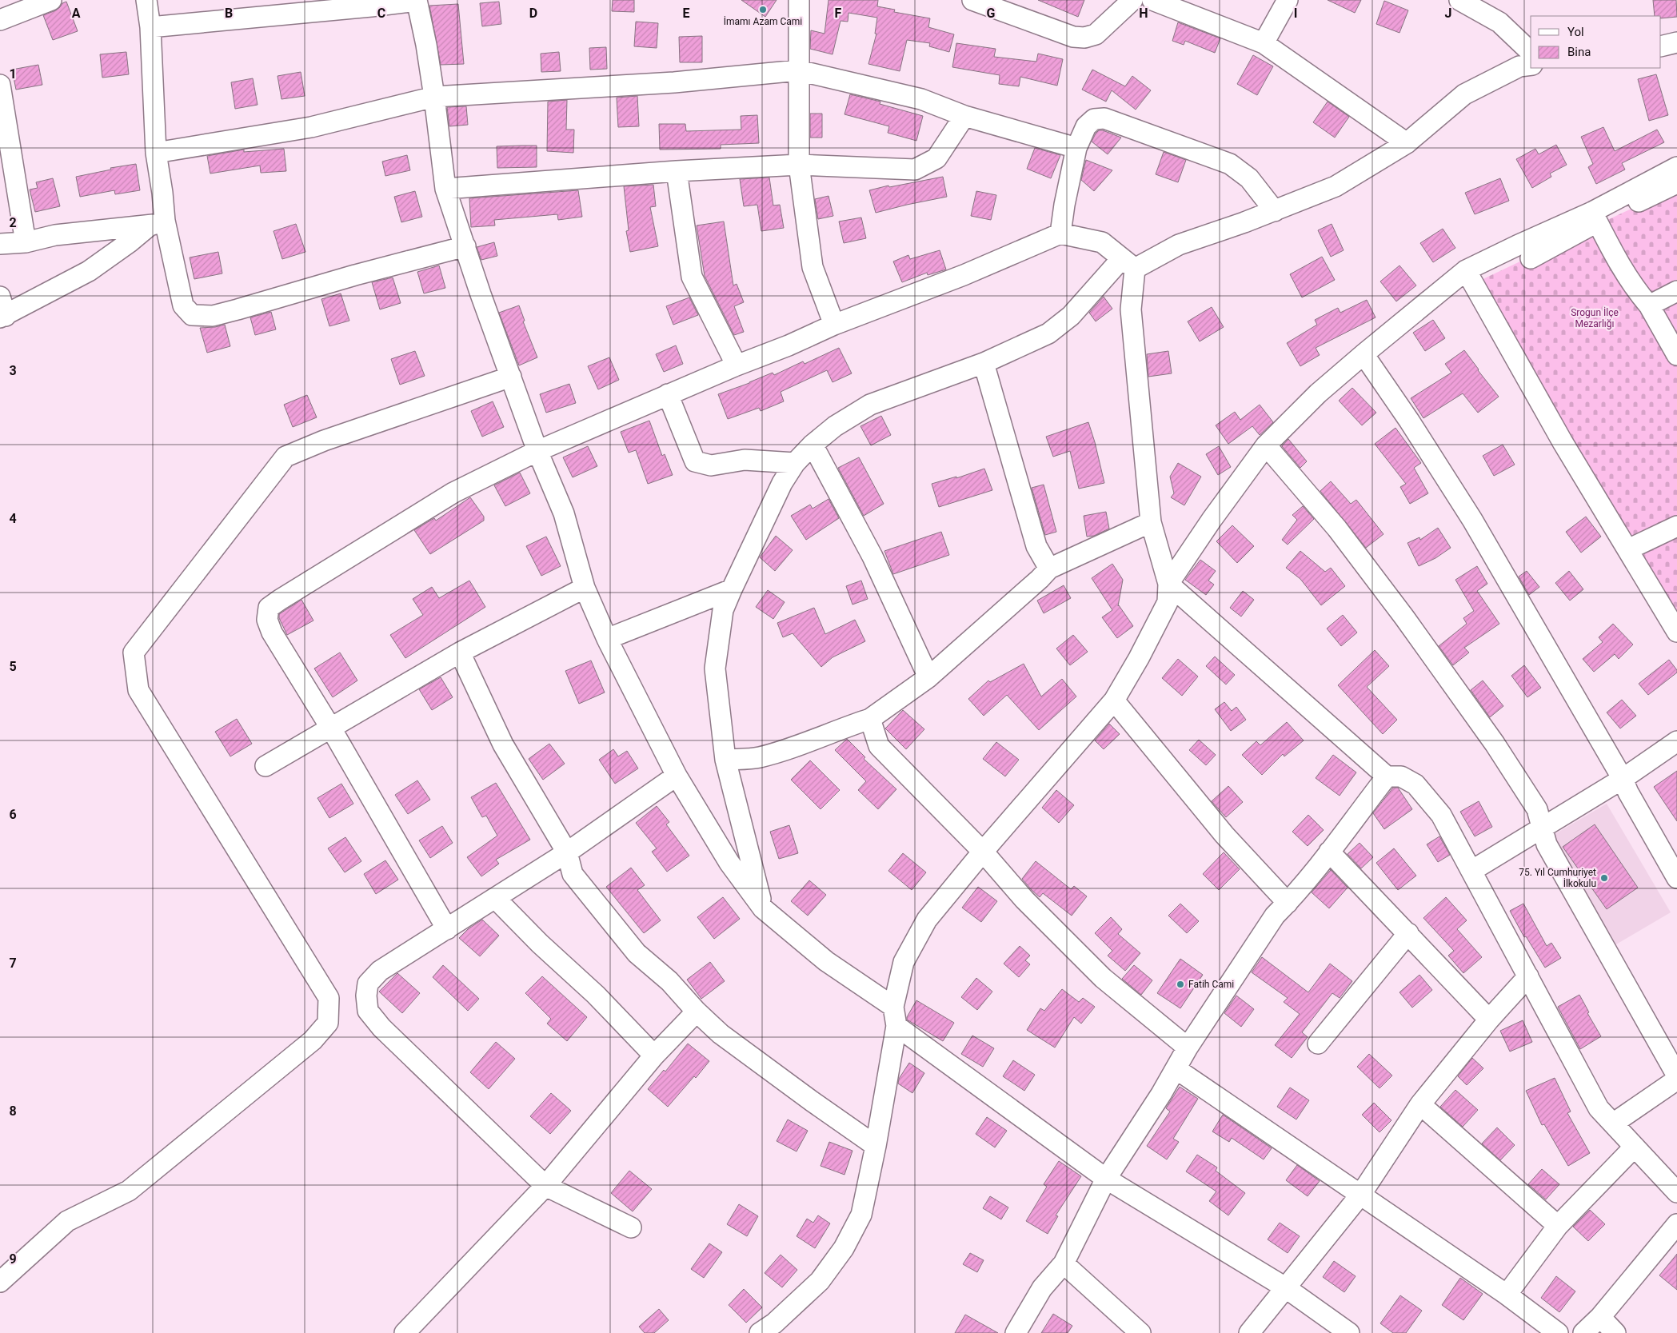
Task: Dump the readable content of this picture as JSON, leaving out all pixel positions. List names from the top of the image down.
{
  "parks": ["Srogun İlçe Mezarlığı"],
  "places": ["İmamı Azam Cami", "75. Yıl Cumhuriyet İlkokulu", "Fatih Cami"],
  "legend": ["Yol", "Bina"],
  "grid": {
    "columns": [
      "A",
      "B",
      "C",
      "D",
      "E",
      "F",
      "G",
      "H",
      "I",
      "J"
    ],
    "rows": [
      "1",
      "2",
      "3",
      "4",
      "5",
      "6",
      "7",
      "8",
      "9"
    ]
  }
}
